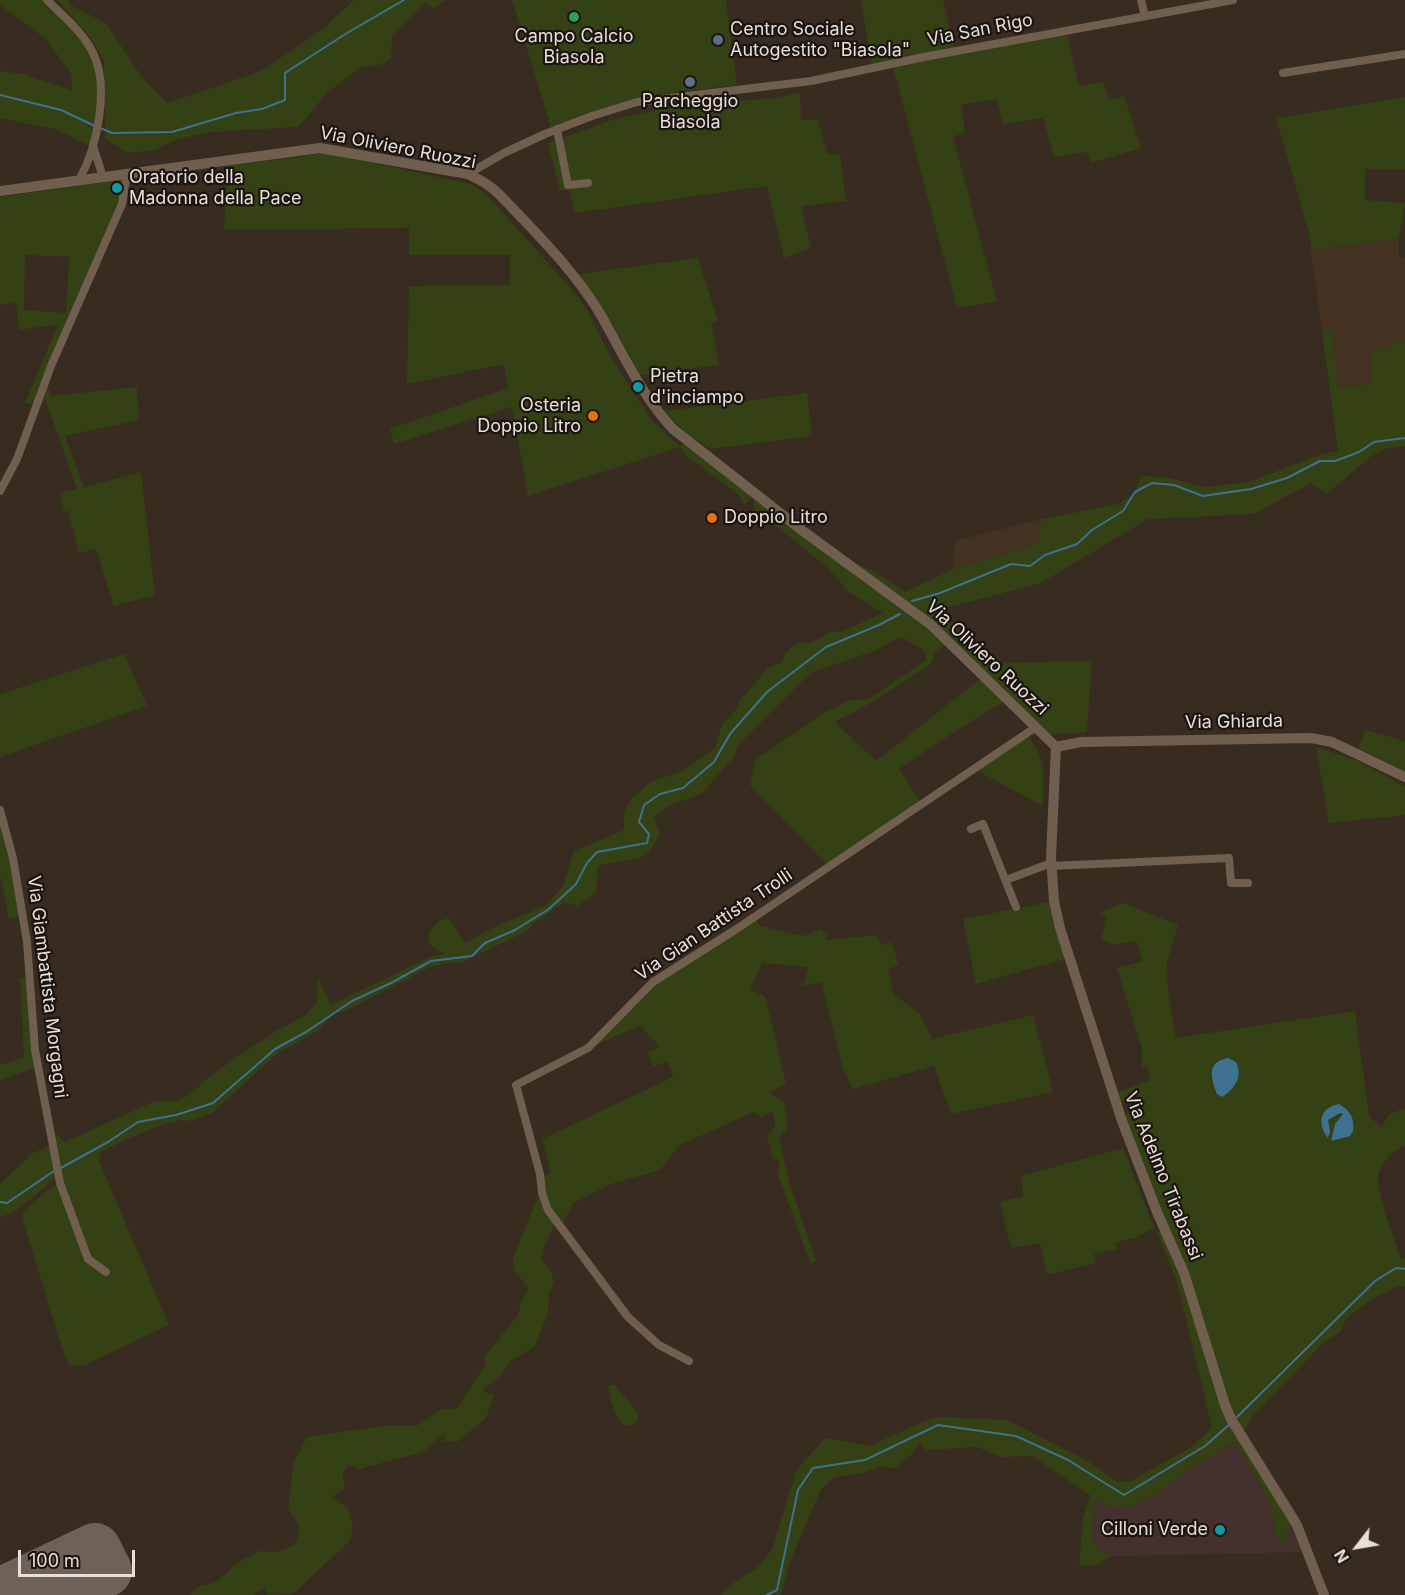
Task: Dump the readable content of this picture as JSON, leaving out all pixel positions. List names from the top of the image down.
{
  "streets": {
    "street": [
      "Via San Rigo",
      "Via Oliviero Ruozzi",
      "Via Ghiarda",
      "Via Gian Battista Trolli",
      "Via Giambattista Morgagni",
      "Via Adelmo Tirabassi"
    ]
  },
  "crossings": [
    ["Via San Rigo", "Via Oliviero Ruozzi"],
    ["Via Oliviero Ruozzi", "Via Ghiarda"],
    ["Via Oliviero Ruozzi", "Via Gian Battista Trolli"],
    ["Via Oliviero Ruozzi", "Via Adelmo Tirabassi"],
    ["Via Ghiarda", "Via Adelmo Tirabassi"]
  ],
  "places": [
    "Campo Calcio Biasola",
    "Centro Sociale Autogestito \"Biasola\"",
    "Parcheggio Biasola",
    "Oratorio della Madonna della Pace",
    "Pietra d'inciampo",
    "Osteria Doppio Litro",
    "Doppio Litro",
    "Cilloni Verde"
  ],
  "scale_bar": "100 m",
  "north": "bottom left"
}
